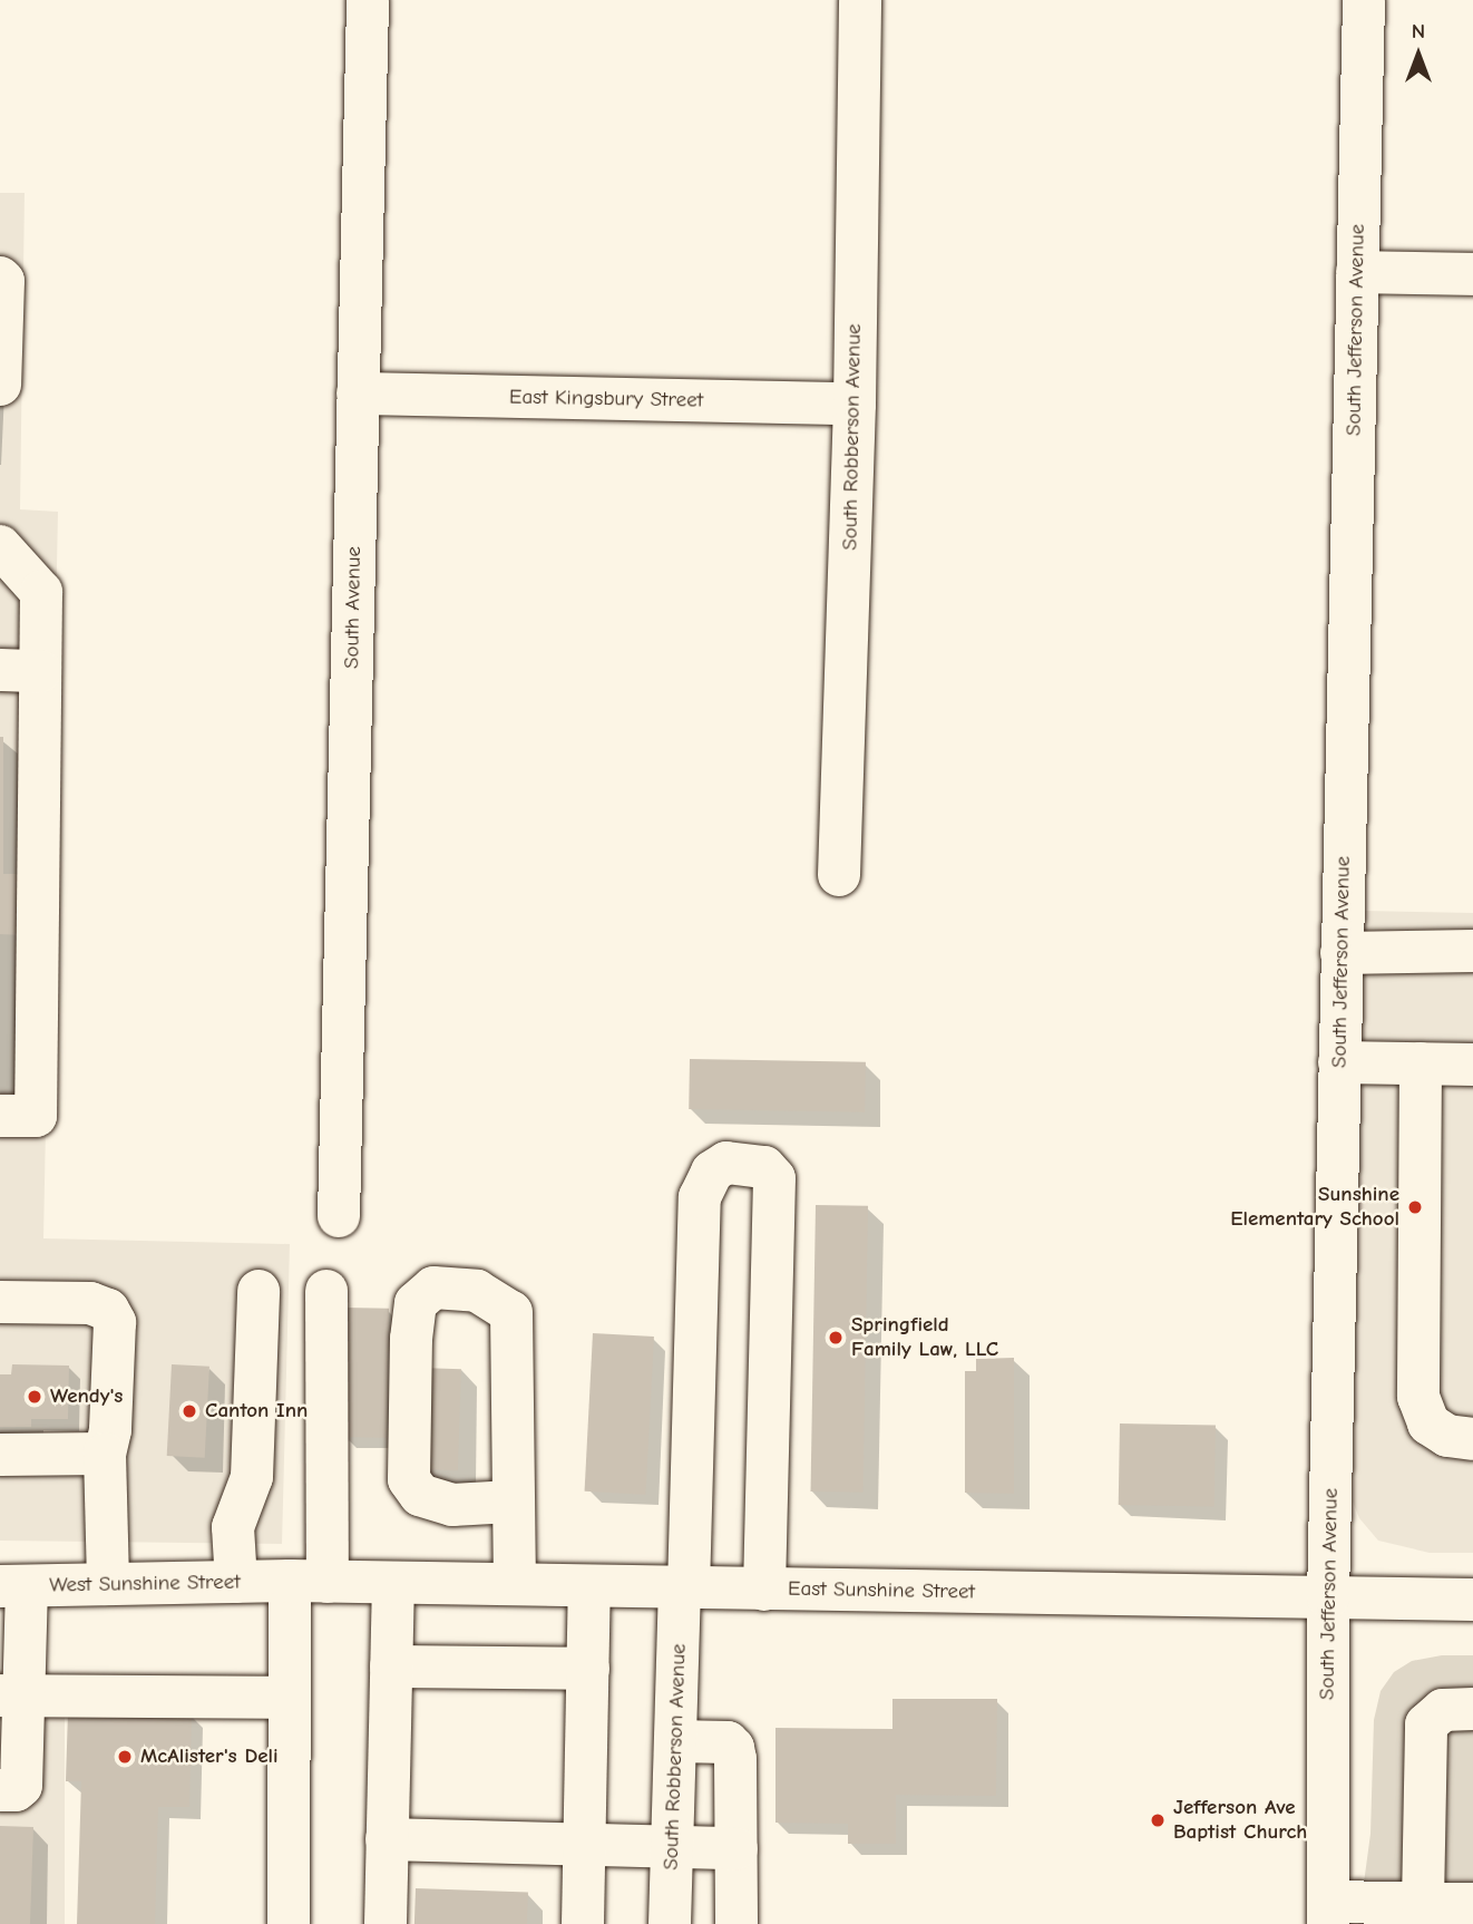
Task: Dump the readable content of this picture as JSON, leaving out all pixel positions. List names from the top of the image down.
{
  "streets": {
    "street": [
      "South Jefferson Avenue",
      "East Kingsbury Street",
      "South Robberson Avenue",
      "South Avenue",
      "West Sunshine Street",
      "East Sunshine Street"
    ]
  },
  "crossings": [
    ["South Jefferson Avenue", "East Sunshine Street"],
    ["East Kingsbury Street", "South Robberson Avenue"],
    ["East Kingsbury Street", "South Avenue"],
    ["South Robberson Avenue", "East Sunshine Street"],
    ["West Sunshine Street", "East Sunshine Street"]
  ],
  "places": [
    "Sunshine Elementary School",
    "Springfield Family Law, LLC",
    "Wendy's",
    "Canton Inn",
    "McAlister's Deli",
    "Jefferson Ave Baptist Church"
  ],
  "north": "top"
}
